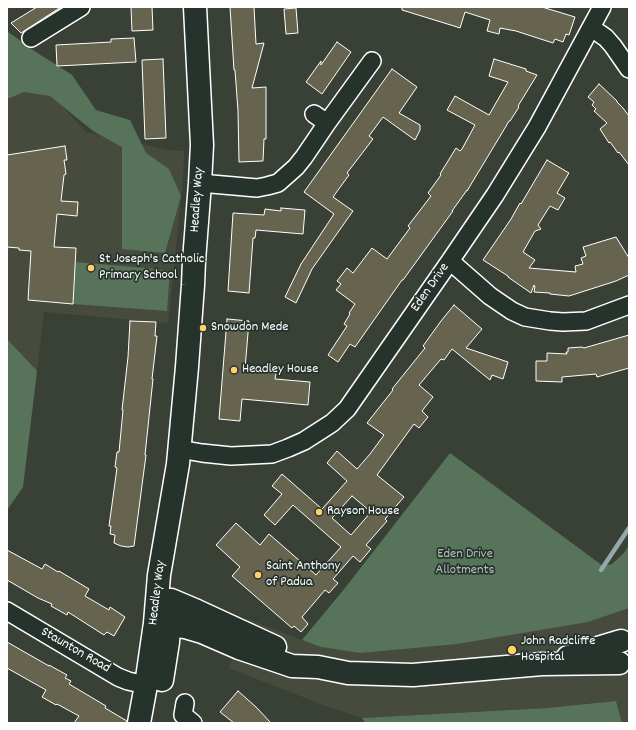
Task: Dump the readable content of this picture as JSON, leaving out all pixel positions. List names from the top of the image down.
{
  "streets": {
    "main road": ["Headley Way"],
    "street": ["Eden Drive", "Staunton Road"]
  },
  "crossings": [
    ["Headley Way", "Eden Drive"],
    ["Headley Way", "Staunton Road"]
  ],
  "parks": ["Eden Drive Allotments"],
  "places": [
    "St Joseph's Catholic Primary School",
    "Snowdon Mede",
    "Headley House",
    "Rayson House",
    "Saint Anthony of Padua",
    "John Radcliffe Hospital"
  ]
}
